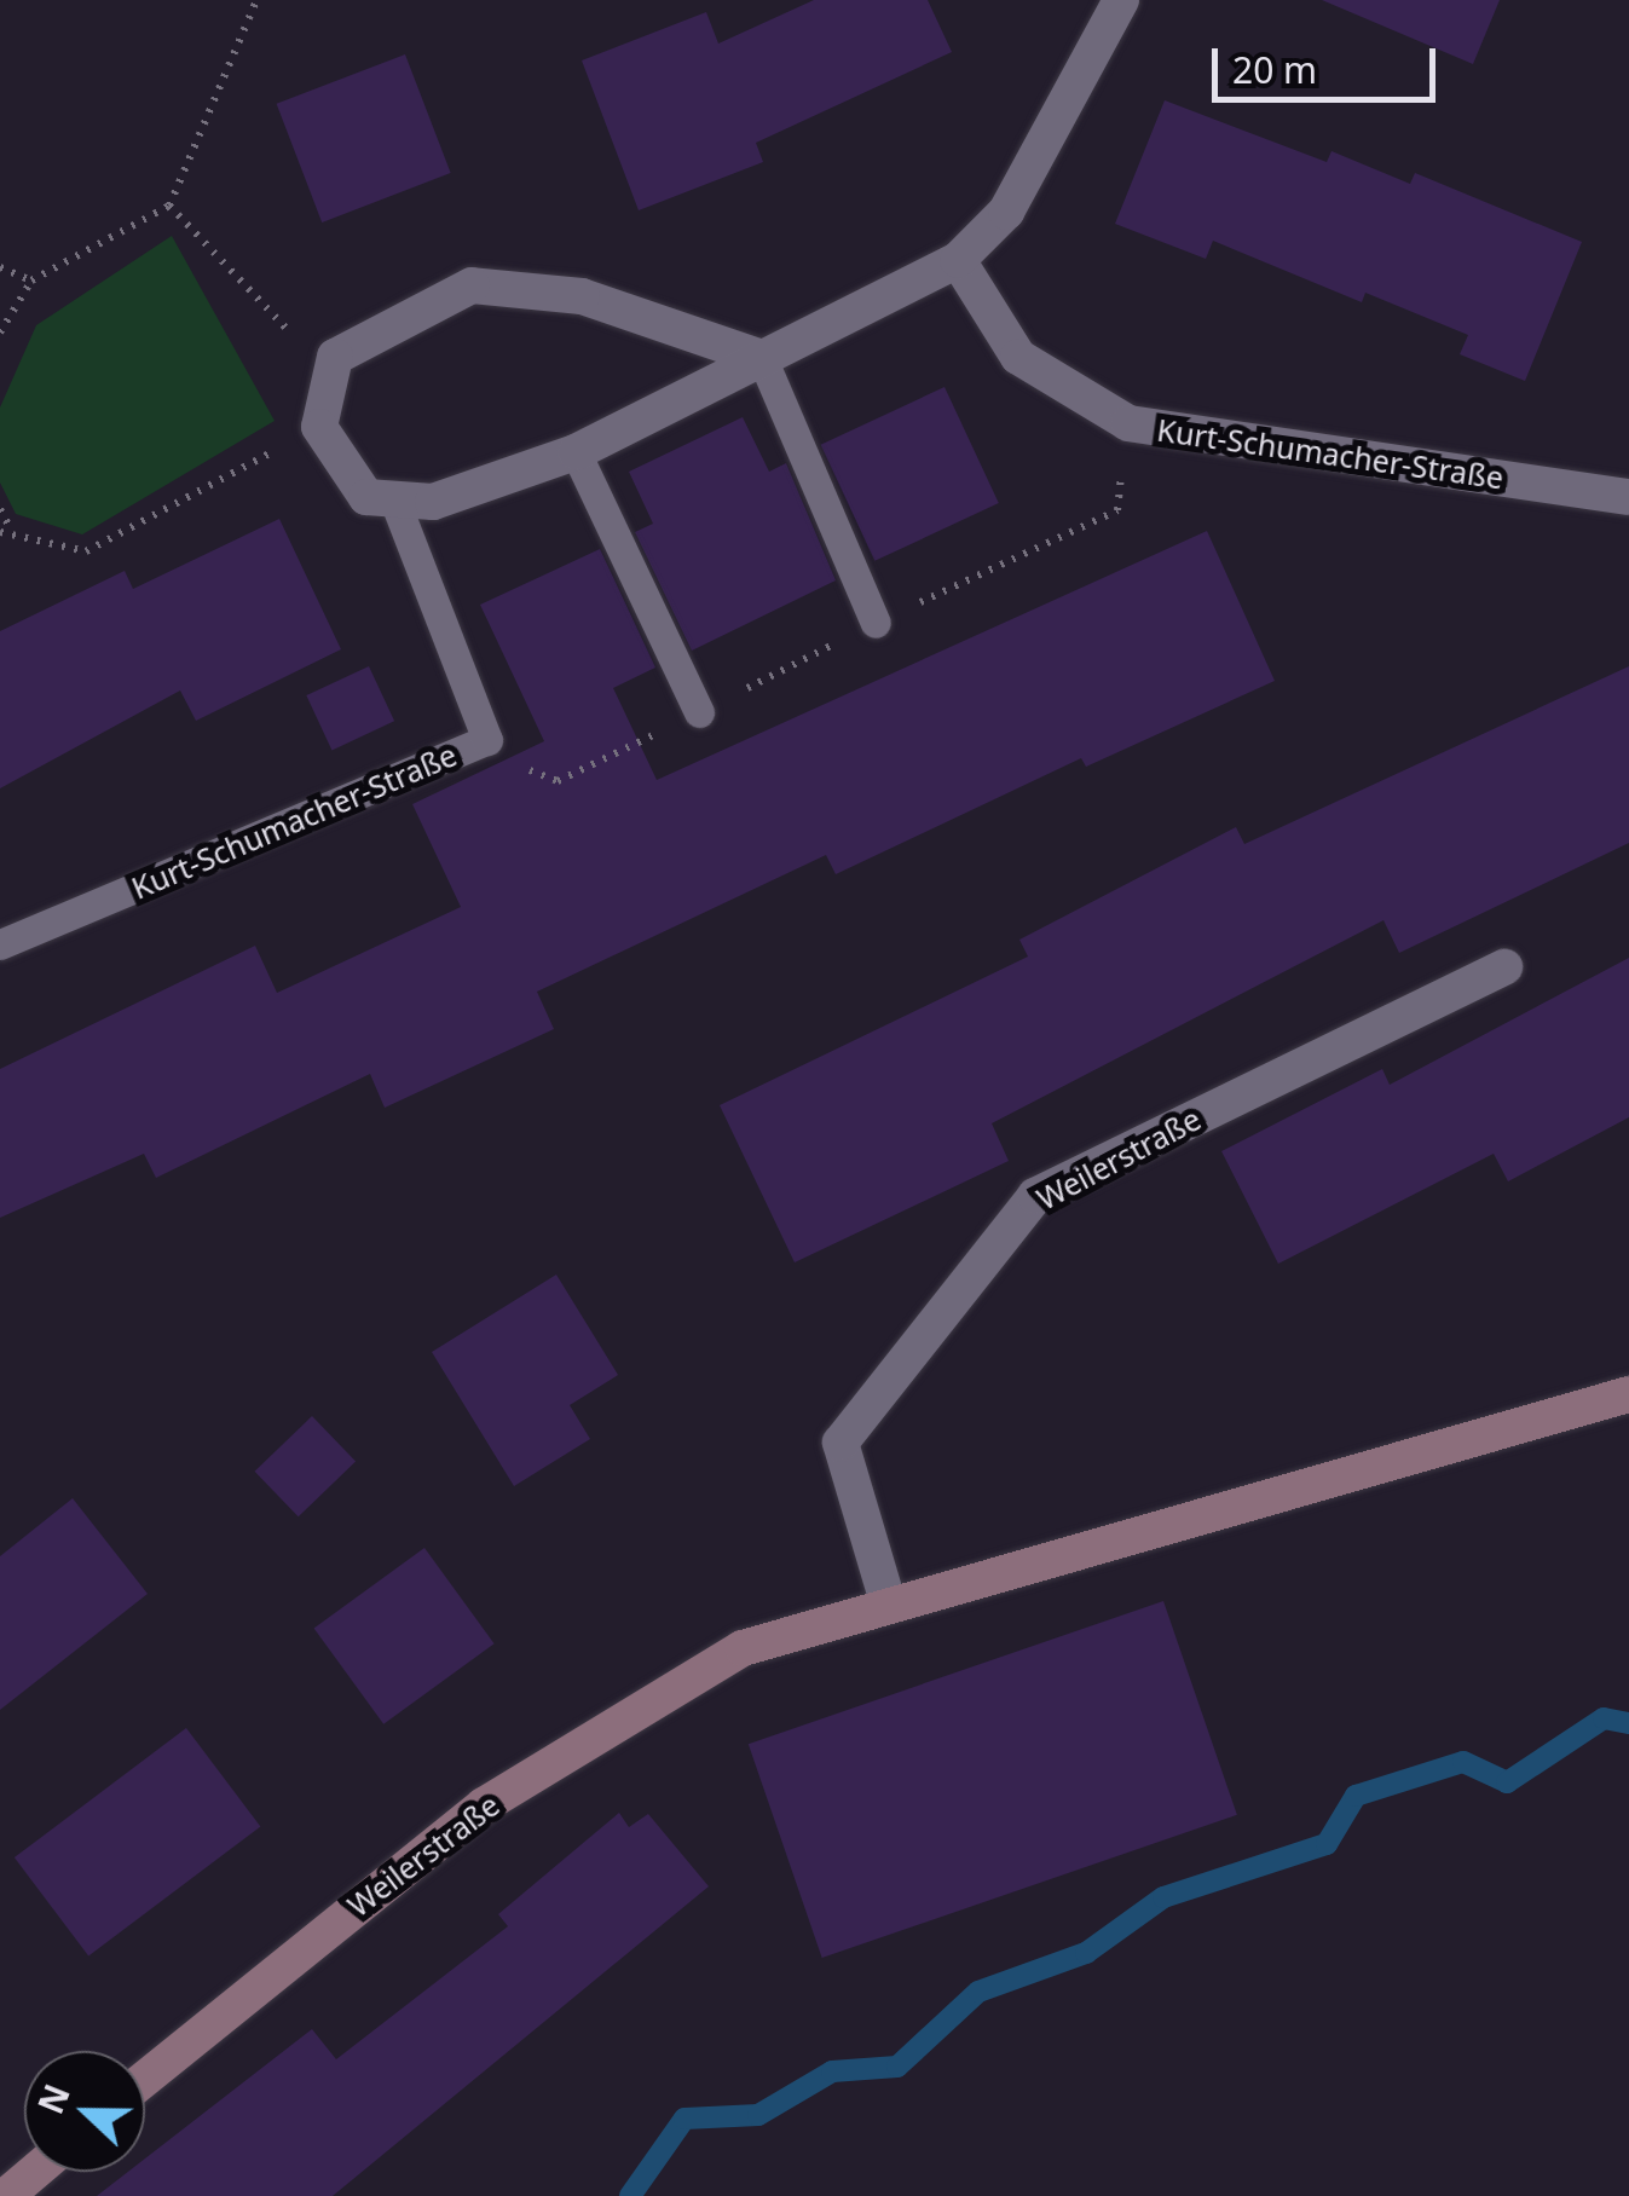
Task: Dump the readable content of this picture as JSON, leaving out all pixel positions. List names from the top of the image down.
{
  "streets": {
    "main road": ["Weilerstraße"],
    "street": ["Kurt-Schumacher-Straße"]
  },
  "scale_bar": "20 m",
  "north": "left"
}
